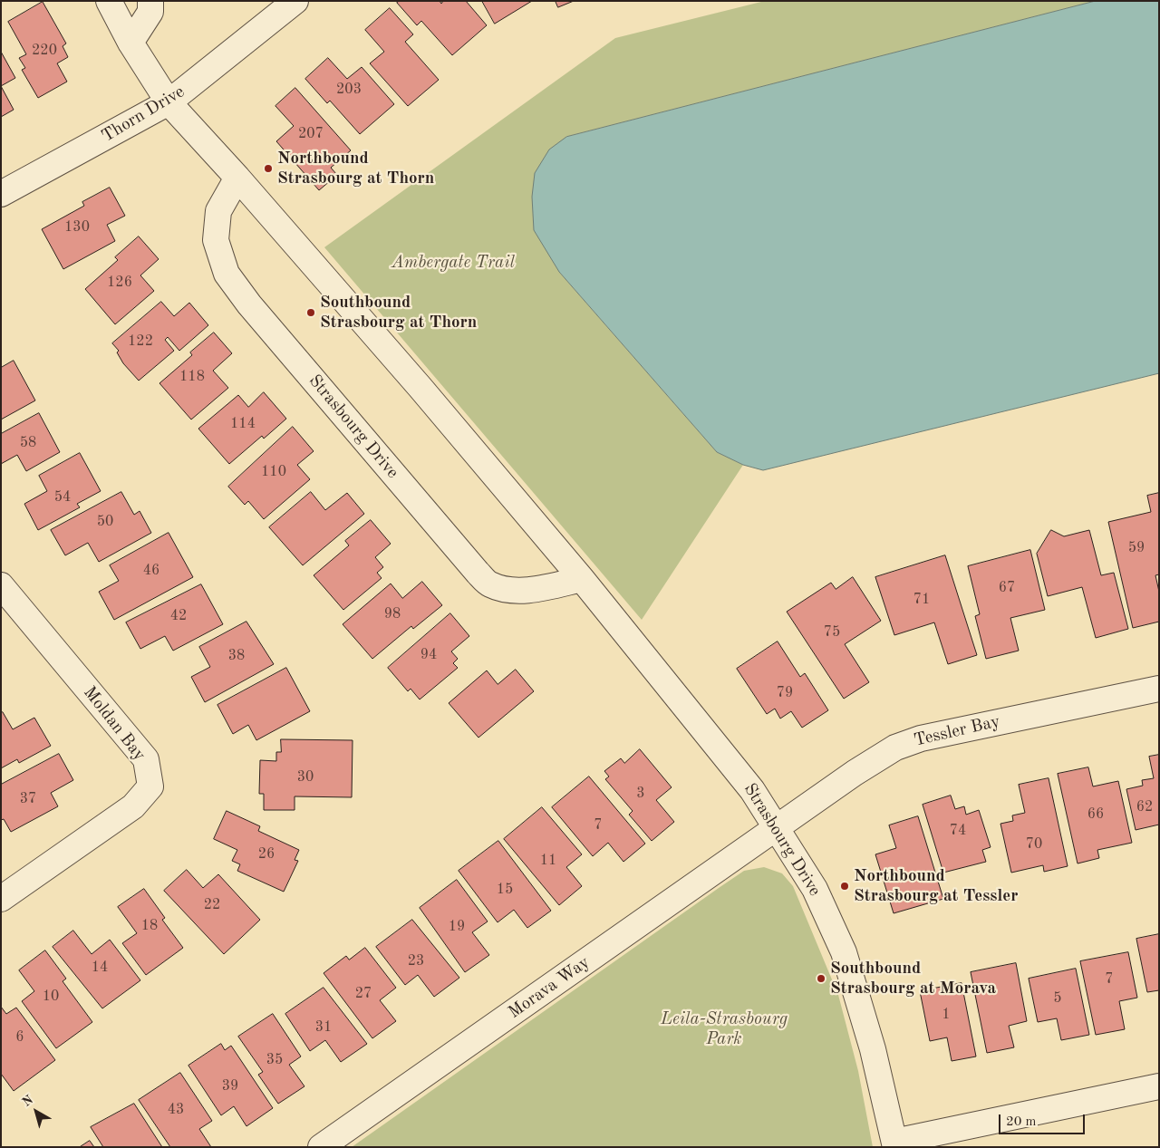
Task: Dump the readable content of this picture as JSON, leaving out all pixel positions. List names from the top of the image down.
{
  "streets": {
    "street": [
      "Thorn Drive",
      "Strasbourg Drive",
      "Moldan Bay",
      "Tessler Bay",
      "Morava Way"
    ]
  },
  "crossings": [
    ["Thorn Drive", "Strasbourg Drive"],
    ["Strasbourg Drive", "Tessler Bay"],
    ["Strasbourg Drive", "Morava Way"],
    ["Tessler Bay", "Morava Way"]
  ],
  "parks": ["Ambergate Trail", "Leila-Strasbourg Park"],
  "places": [
    "Northbound Strasbourg at Thorn",
    "Southbound Strasbourg at Thorn",
    "Northbound Strasbourg at Tessler",
    "Southbound Strasbourg at Morava"
  ],
  "house_numbers": [
    "220",
    "203",
    "207",
    "130",
    "126",
    "122",
    "118",
    "114",
    "58",
    "110",
    "54",
    "50",
    "59",
    "46",
    "67",
    "71",
    "98",
    "42",
    "75",
    "94",
    "38",
    "79",
    "30",
    "3",
    "37",
    "62",
    "66",
    "7",
    "74",
    "70",
    "26",
    "11",
    "15",
    "22",
    "18",
    "19",
    "23",
    "14",
    "7",
    "27",
    "10",
    "5",
    "1",
    "31",
    "6",
    "35",
    "39",
    "43"
  ],
  "scale_bar": "20 m",
  "north": "top left"
}
